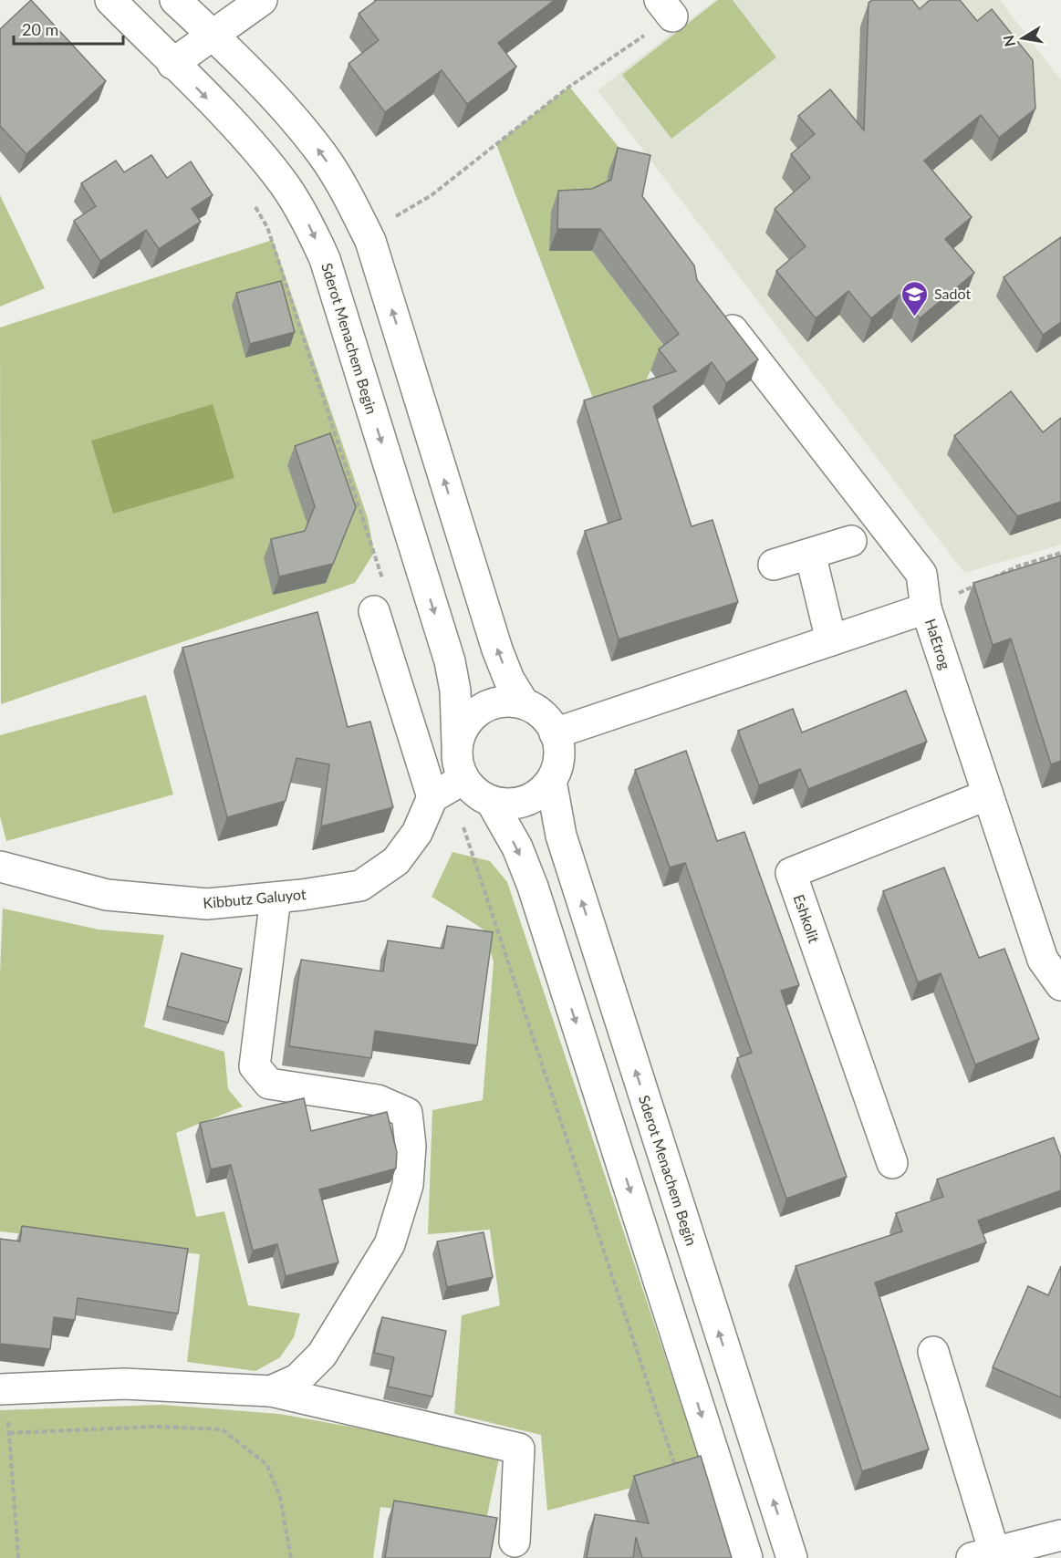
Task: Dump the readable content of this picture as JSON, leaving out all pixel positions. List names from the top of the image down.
{
  "streets": {
    "street": [
      "Sderot Menachem Begin",
      "HaEtrog",
      "Kibbutz Galuyot",
      "Eshkolit"
    ]
  },
  "crossings": [
    ["Sderot Menachem Begin", "HaEtrog"],
    ["HaEtrog", "Eshkolit"]
  ],
  "places": {
    "school or university": ["Sadot"]
  },
  "scale_bar": "20 m",
  "north": "left"
}
